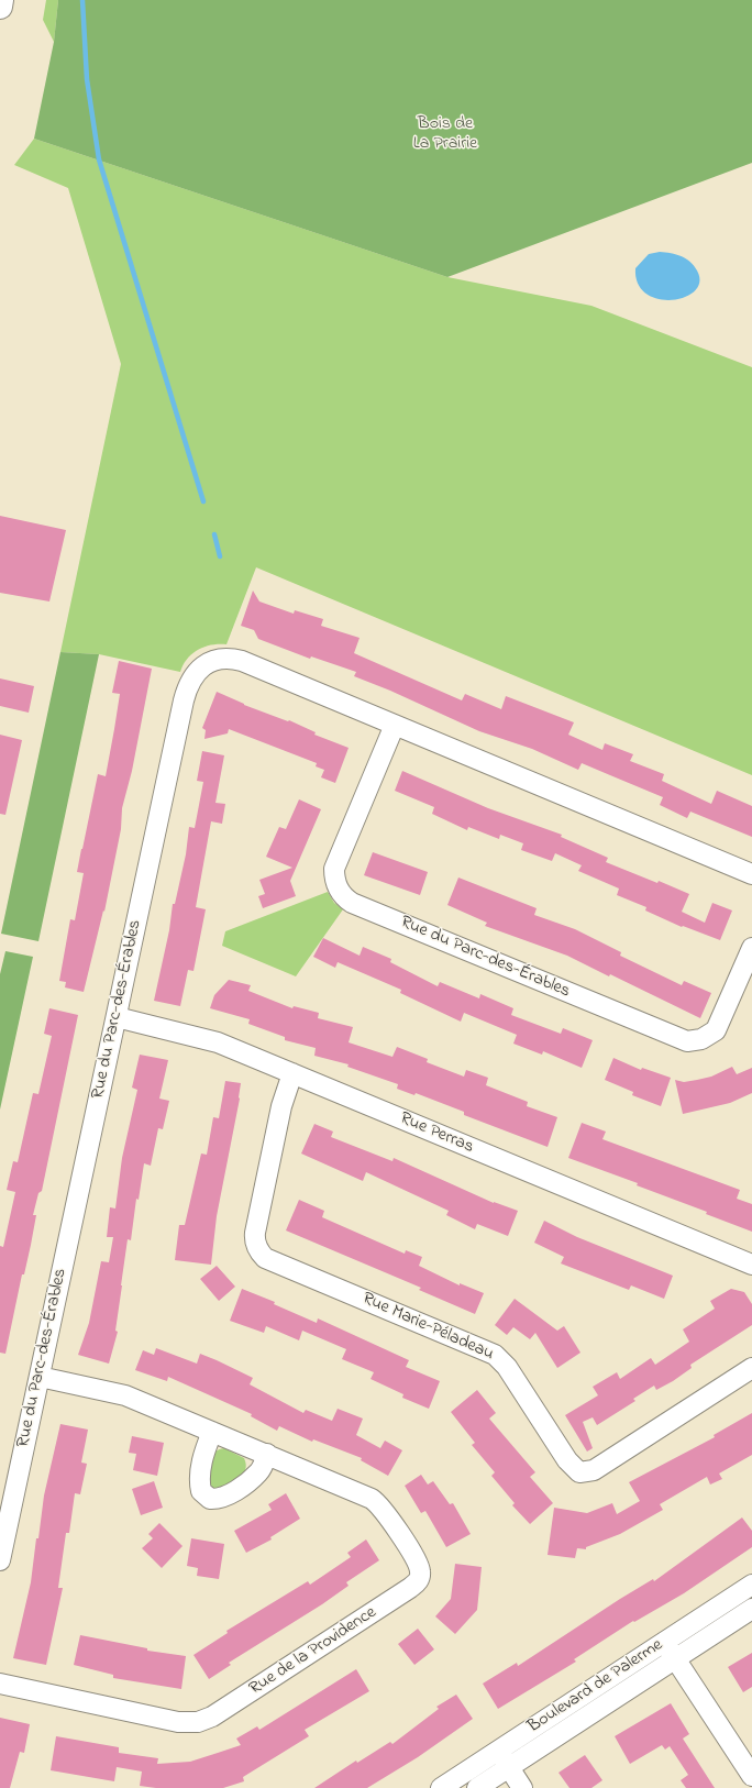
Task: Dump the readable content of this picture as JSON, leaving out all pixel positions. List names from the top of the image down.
{
  "streets": {
    "street": [
      "Rue du Parc-des-Érables",
      "Rue Perras",
      "Rue Marie-Péladeau",
      "Rue de la Providence",
      "Boulevard de Palerme"
    ]
  },
  "crossings": [
    ["Rue du Parc-des-Érables", "Rue Perras"],
    ["Rue du Parc-des-Érables", "Rue de la Providence"],
    ["Rue Perras", "Rue Marie-Péladeau"]
  ],
  "parks": ["Bois de La Prairie"]
}
